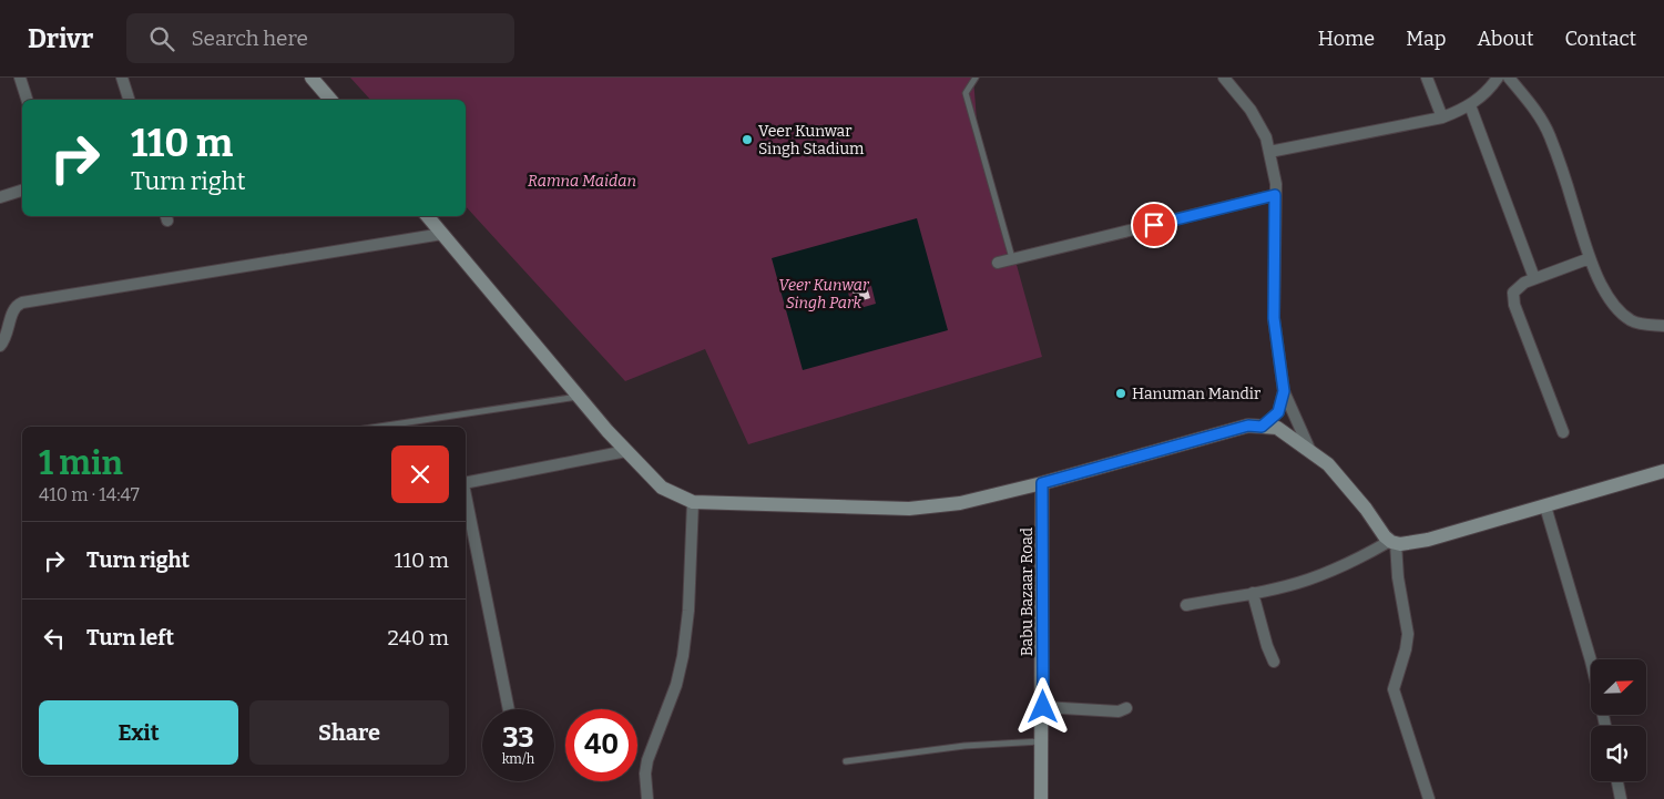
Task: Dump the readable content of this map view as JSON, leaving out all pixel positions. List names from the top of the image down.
{
  "streets": {
    "street": ["Babu Bazaar Road"]
  },
  "parks": ["Ramna Maidan", "Veer Kunwar Singh Park"],
  "places": ["Veer Kunwar Singh Stadium", "Hanuman Mandir"],
  "north": "top right",
  "page": {
    "header": "Drivr",
    "search": "Search here",
    "nav": [
      "Home",
      "Map",
      "About",
      "Contact"
    ],
    "turn": ["110 m", "Turn right"],
    "heading": ["1 min", "410 m · 14:47"],
    "list": [
      {
        "name": "Turn right",
        "value": "110 m"
      },
      {
        "name": "Turn left",
        "value": "240 m"
      }
    ],
    "buttons": ["Exit", "Share"],
    "speed": "33 km/h",
    "limit": "40"
  }
}
